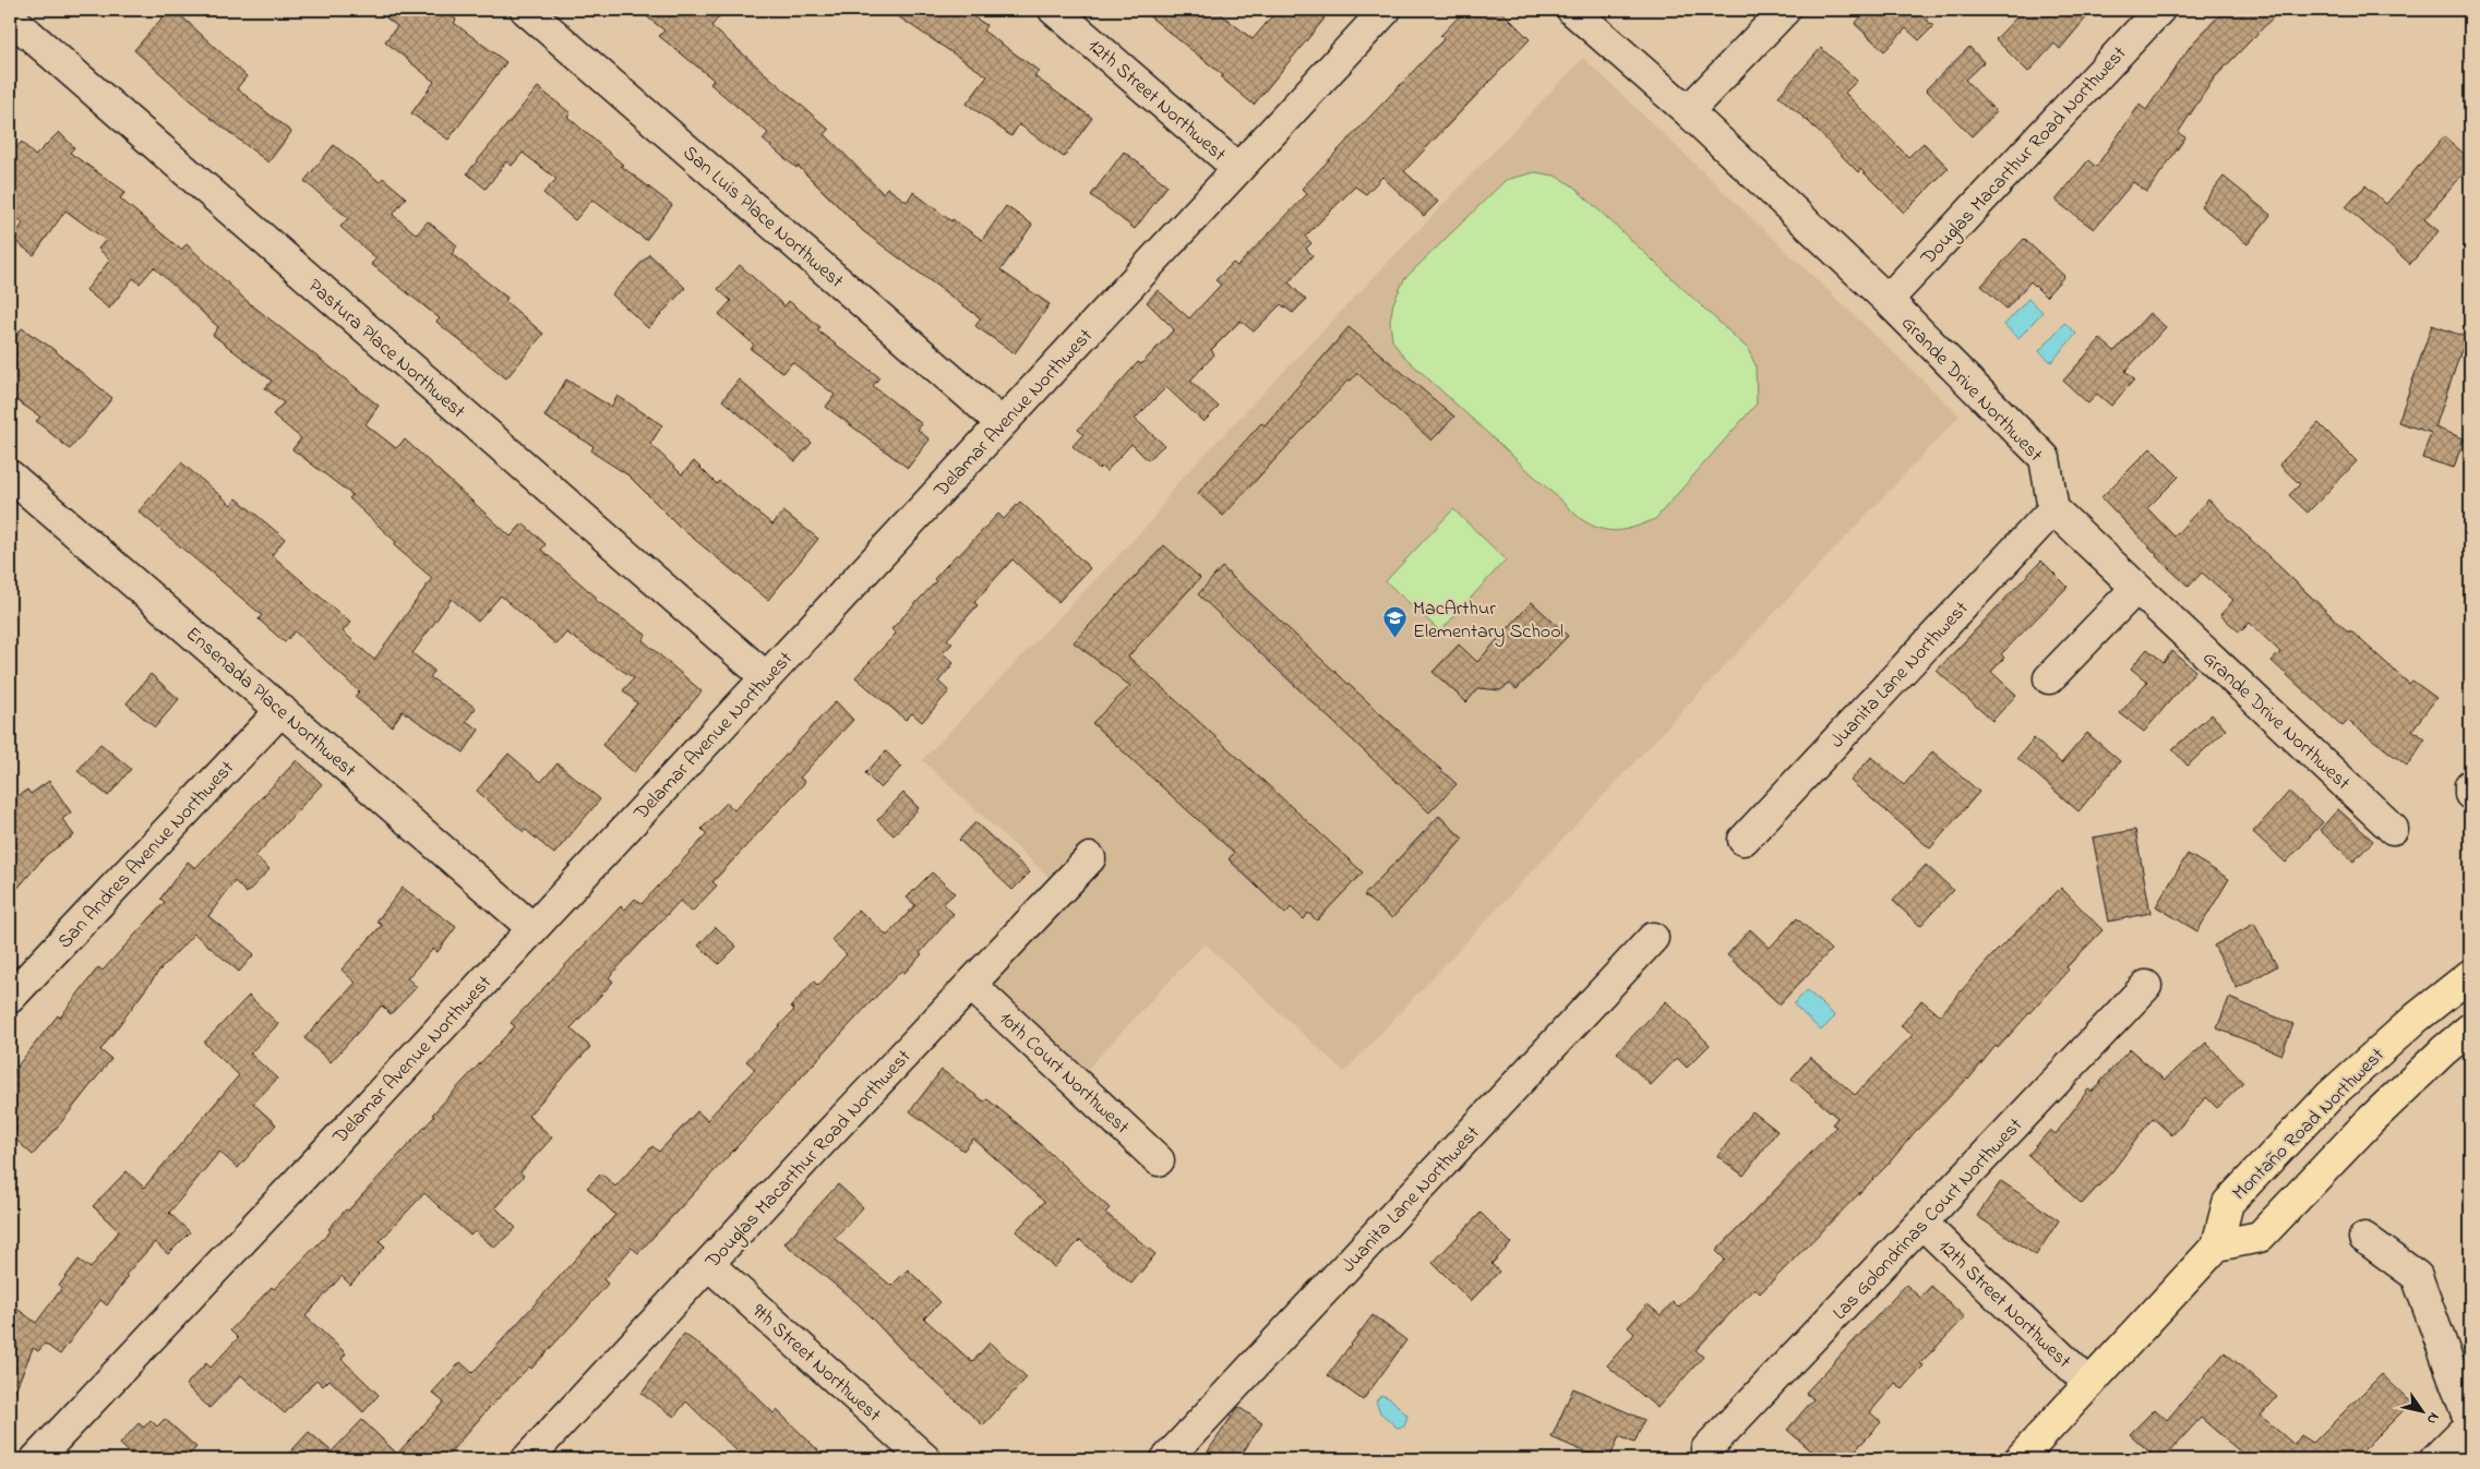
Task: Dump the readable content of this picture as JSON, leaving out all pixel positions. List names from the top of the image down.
{
  "streets": {
    "main road": ["Montaño Road Northwest"],
    "street": [
      "12th Street Northwest",
      "Douglas Macarthur Road Northwest",
      "San Luis Place Northwest",
      "Pastura Place Northwest",
      "Grande Drive Northwest",
      "Delamar Avenue Northwest",
      "Juanita Lane Northwest",
      "Ensenada Place Northwest",
      "San Andres Avenue Northwest",
      "10th Court Northwest",
      "Las Golondrinas Court Northwest",
      "9th Street Northwest"
    ]
  },
  "crossings": [
    ["12th Street Northwest", "Delamar Avenue Northwest"],
    ["12th Street Northwest", "Montaño Road Northwest"],
    ["12th Street Northwest", "Las Golondrinas Court Northwest"],
    ["Douglas Macarthur Road Northwest", "Grande Drive Northwest"],
    ["Douglas Macarthur Road Northwest", "10th Court Northwest"],
    ["Douglas Macarthur Road Northwest", "9th Street Northwest"],
    ["San Luis Place Northwest", "Delamar Avenue Northwest"],
    ["Pastura Place Northwest", "Delamar Avenue Northwest"],
    ["Grande Drive Northwest", "Juanita Lane Northwest"],
    ["Delamar Avenue Northwest", "Ensenada Place Northwest"],
    ["Ensenada Place Northwest", "San Andres Avenue Northwest"]
  ],
  "places": {
    "school or university": ["MacArthur Elementary School"]
  },
  "north": "bottom right"
}
